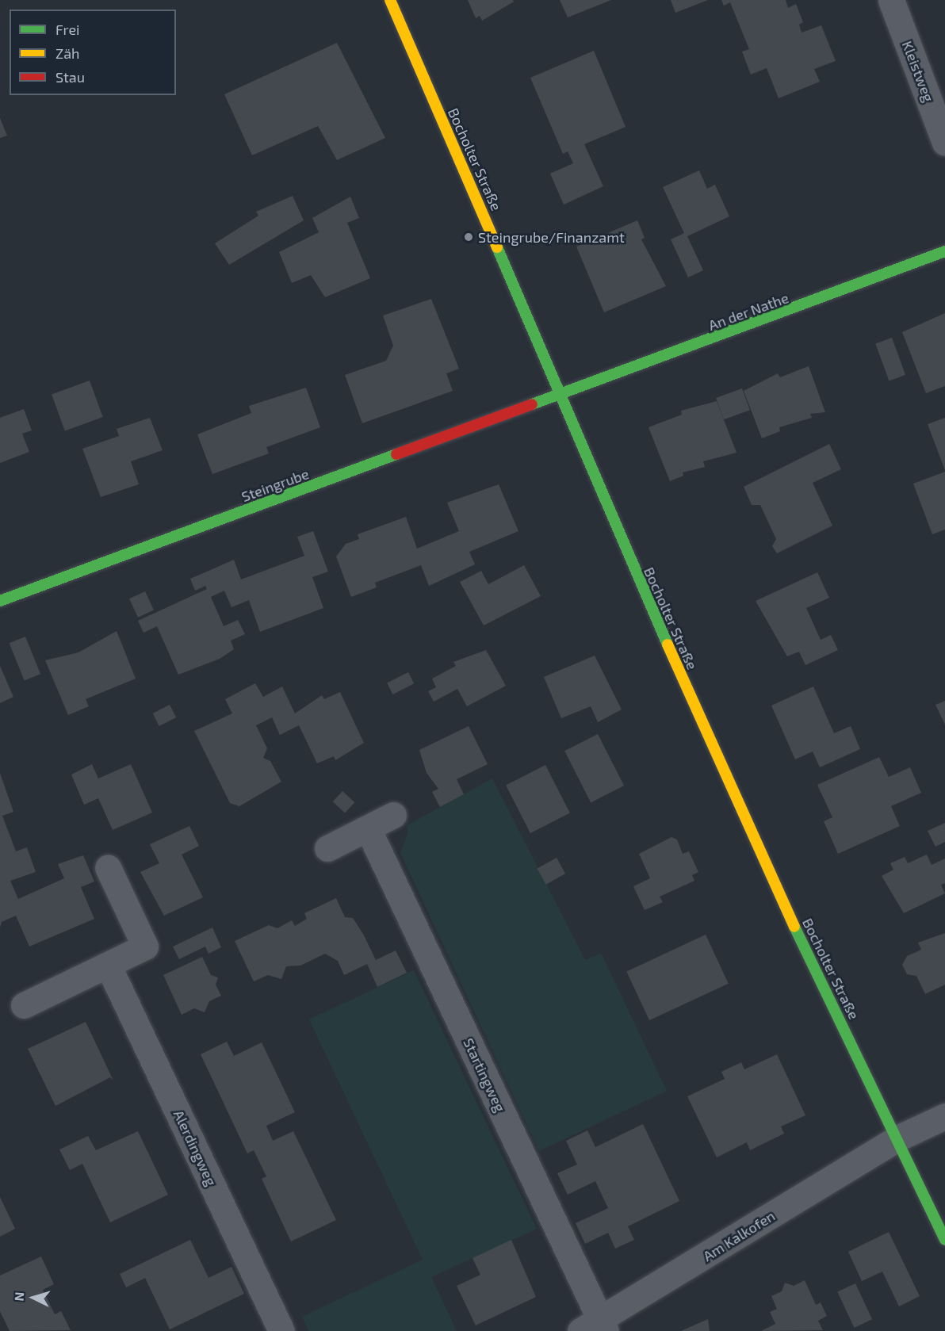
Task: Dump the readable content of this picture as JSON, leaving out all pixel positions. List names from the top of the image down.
{
  "streets": {
    "street": [
      "Kleistweg",
      "Bocholter Straße",
      "An der Nathe",
      "Steingrube",
      "Startingweg",
      "Alerdingweg",
      "Am Kalkofen"
    ]
  },
  "crossings": [
    ["Bocholter Straße", "An der Nathe"],
    ["Bocholter Straße", "Steingrube"],
    ["Bocholter Straße", "Am Kalkofen"],
    ["An der Nathe", "Steingrube"],
    ["Startingweg", "Am Kalkofen"]
  ],
  "places": ["Steingrube/Finanzamt"],
  "legend": ["Frei", "Zäh", "Stau"],
  "north": "left"
}
